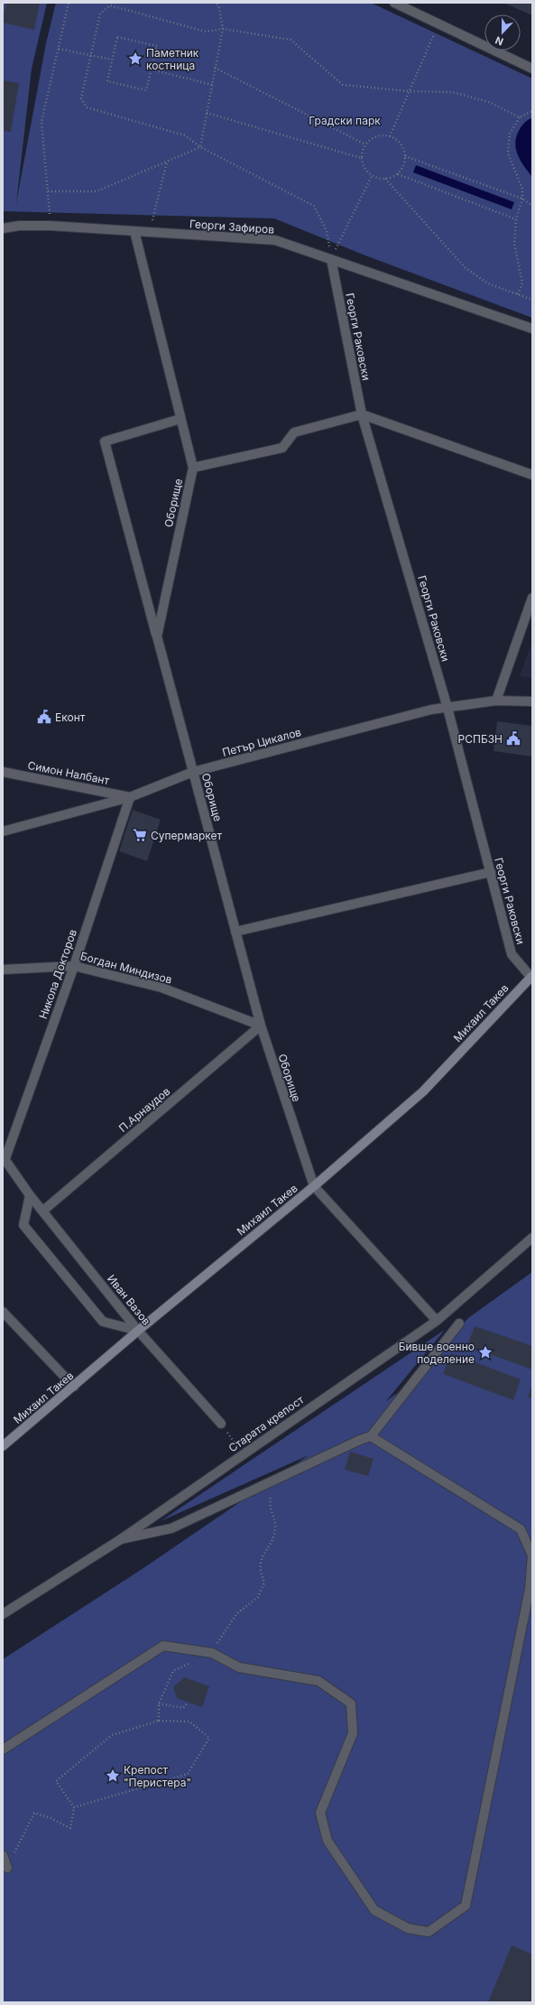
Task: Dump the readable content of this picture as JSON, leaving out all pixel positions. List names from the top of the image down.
{
  "streets": {
    "main road": ["Михаил Такев"],
    "street": [
      "Георги Зафиров",
      "Георги Раковски",
      "Оборище",
      "Петър Цикалов",
      "Симон Налбант",
      "Богдан Миндизов",
      "Никола Докторов",
      "П.Арнаудов",
      "Иван Вазов",
      "Старата крепост"
    ]
  },
  "crossings": [
    ["Георги Зафиров", "Георги Раковски"],
    ["Георги Зафиров", "Оборище"],
    ["Георги Раковски", "Петър Цикалов"],
    ["Георги Раковски", "Михаил Такев"],
    ["Оборище", "Петър Цикалов"],
    ["Оборище", "Богдан Миндизов"],
    ["Оборище", "Михаил Такев"],
    ["Оборище", "П.Арнаудов"],
    ["Оборище", "Старата крепост"],
    ["Петър Цикалов", "Симон Налбант"],
    ["Петър Цикалов", "Никола Докторов"],
    ["Симон Налбант", "Никола Докторов"],
    ["Богдан Миндизов", "Никола Докторов"],
    ["Богдан Миндизов", "П.Арнаудов"],
    ["Никола Докторов", "Иван Вазов"],
    ["Михаил Такев", "Иван Вазов"],
    ["П.Арнаудов", "Иван Вазов"]
  ],
  "parks": ["Градски парк"],
  "places": {
    "place": ["Паметник костница", "Бивше военно поделение", "Крепост \"Перистера\""],
    "public building": ["Еконт", "РСПБЗН"],
    "supermarket": ["Супермаркет"]
  },
  "north": "bottom"
}
